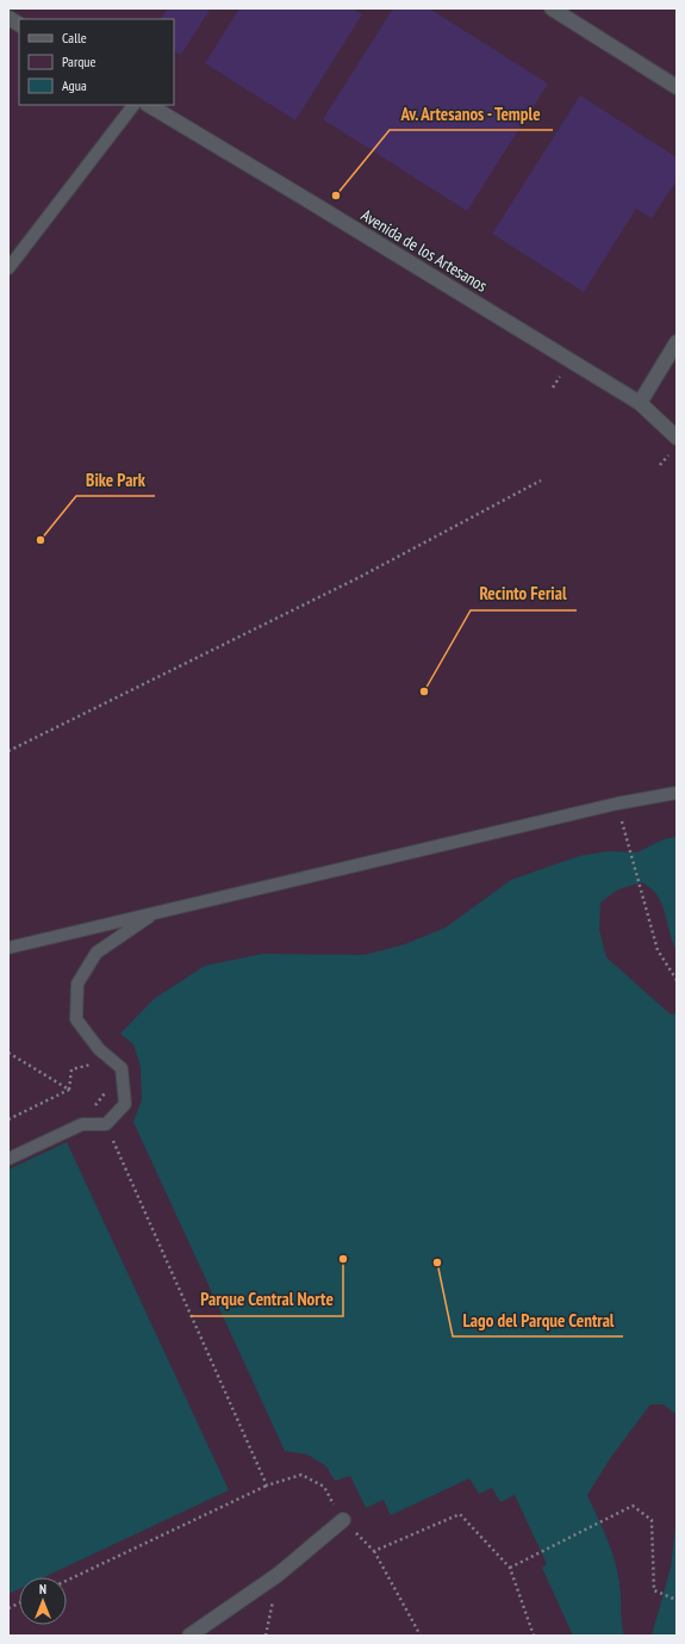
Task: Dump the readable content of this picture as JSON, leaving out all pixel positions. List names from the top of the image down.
{
  "streets": {
    "street": ["Avenida de los Artesanos"]
  },
  "places": [
    "Av. Artesanos - Temple",
    "Bike Park",
    "Recinto Ferial",
    "Parque Central Norte",
    "Lago del Parque Central"
  ],
  "legend": ["Calle", "Parque", "Agua"],
  "north": "top"
}
